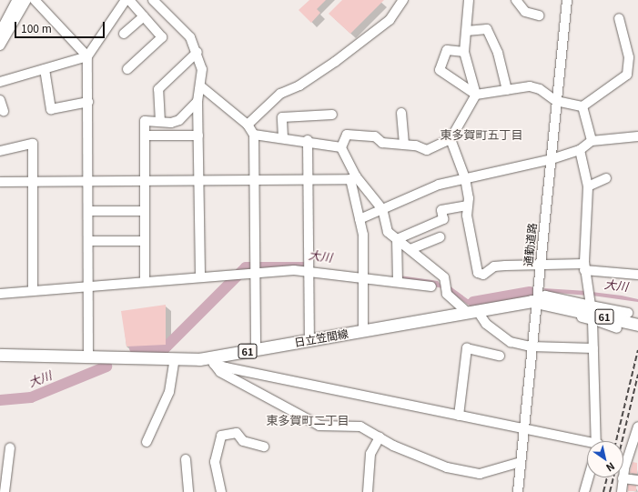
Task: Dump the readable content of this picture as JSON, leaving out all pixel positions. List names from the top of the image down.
{
  "streets": {
    "main road": ["61", "日立笠間線"],
    "street": ["通勤道路"]
  },
  "crossings": [
    ["通勤道路", "日立笠間線"]
  ],
  "districts": ["東多賀町五丁目", "東多賀町二丁目"],
  "water": ["大川"],
  "scale_bar": "100 m",
  "north": "bottom right"
}
